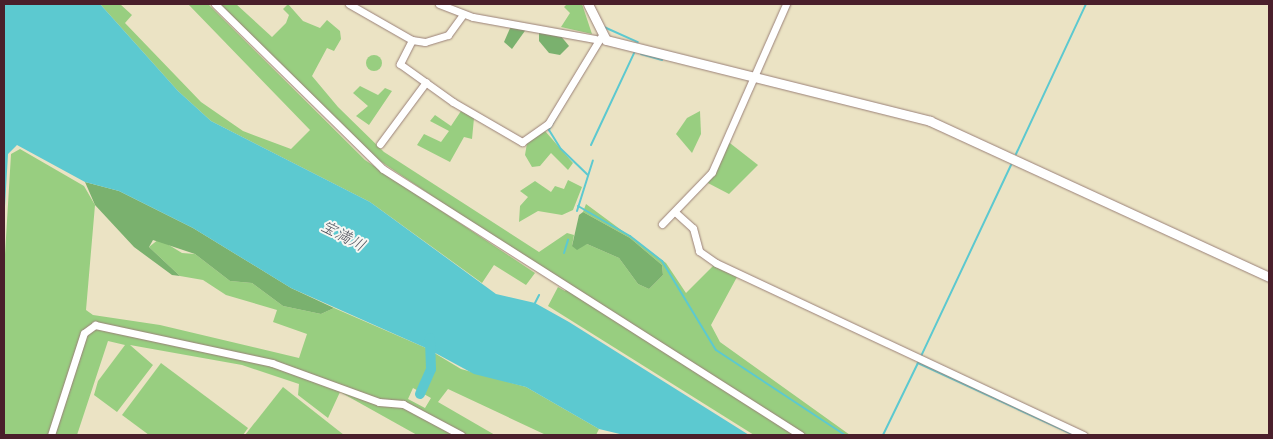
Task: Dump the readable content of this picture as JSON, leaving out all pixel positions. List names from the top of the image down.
{
  "water": ["宝満川"]
}
